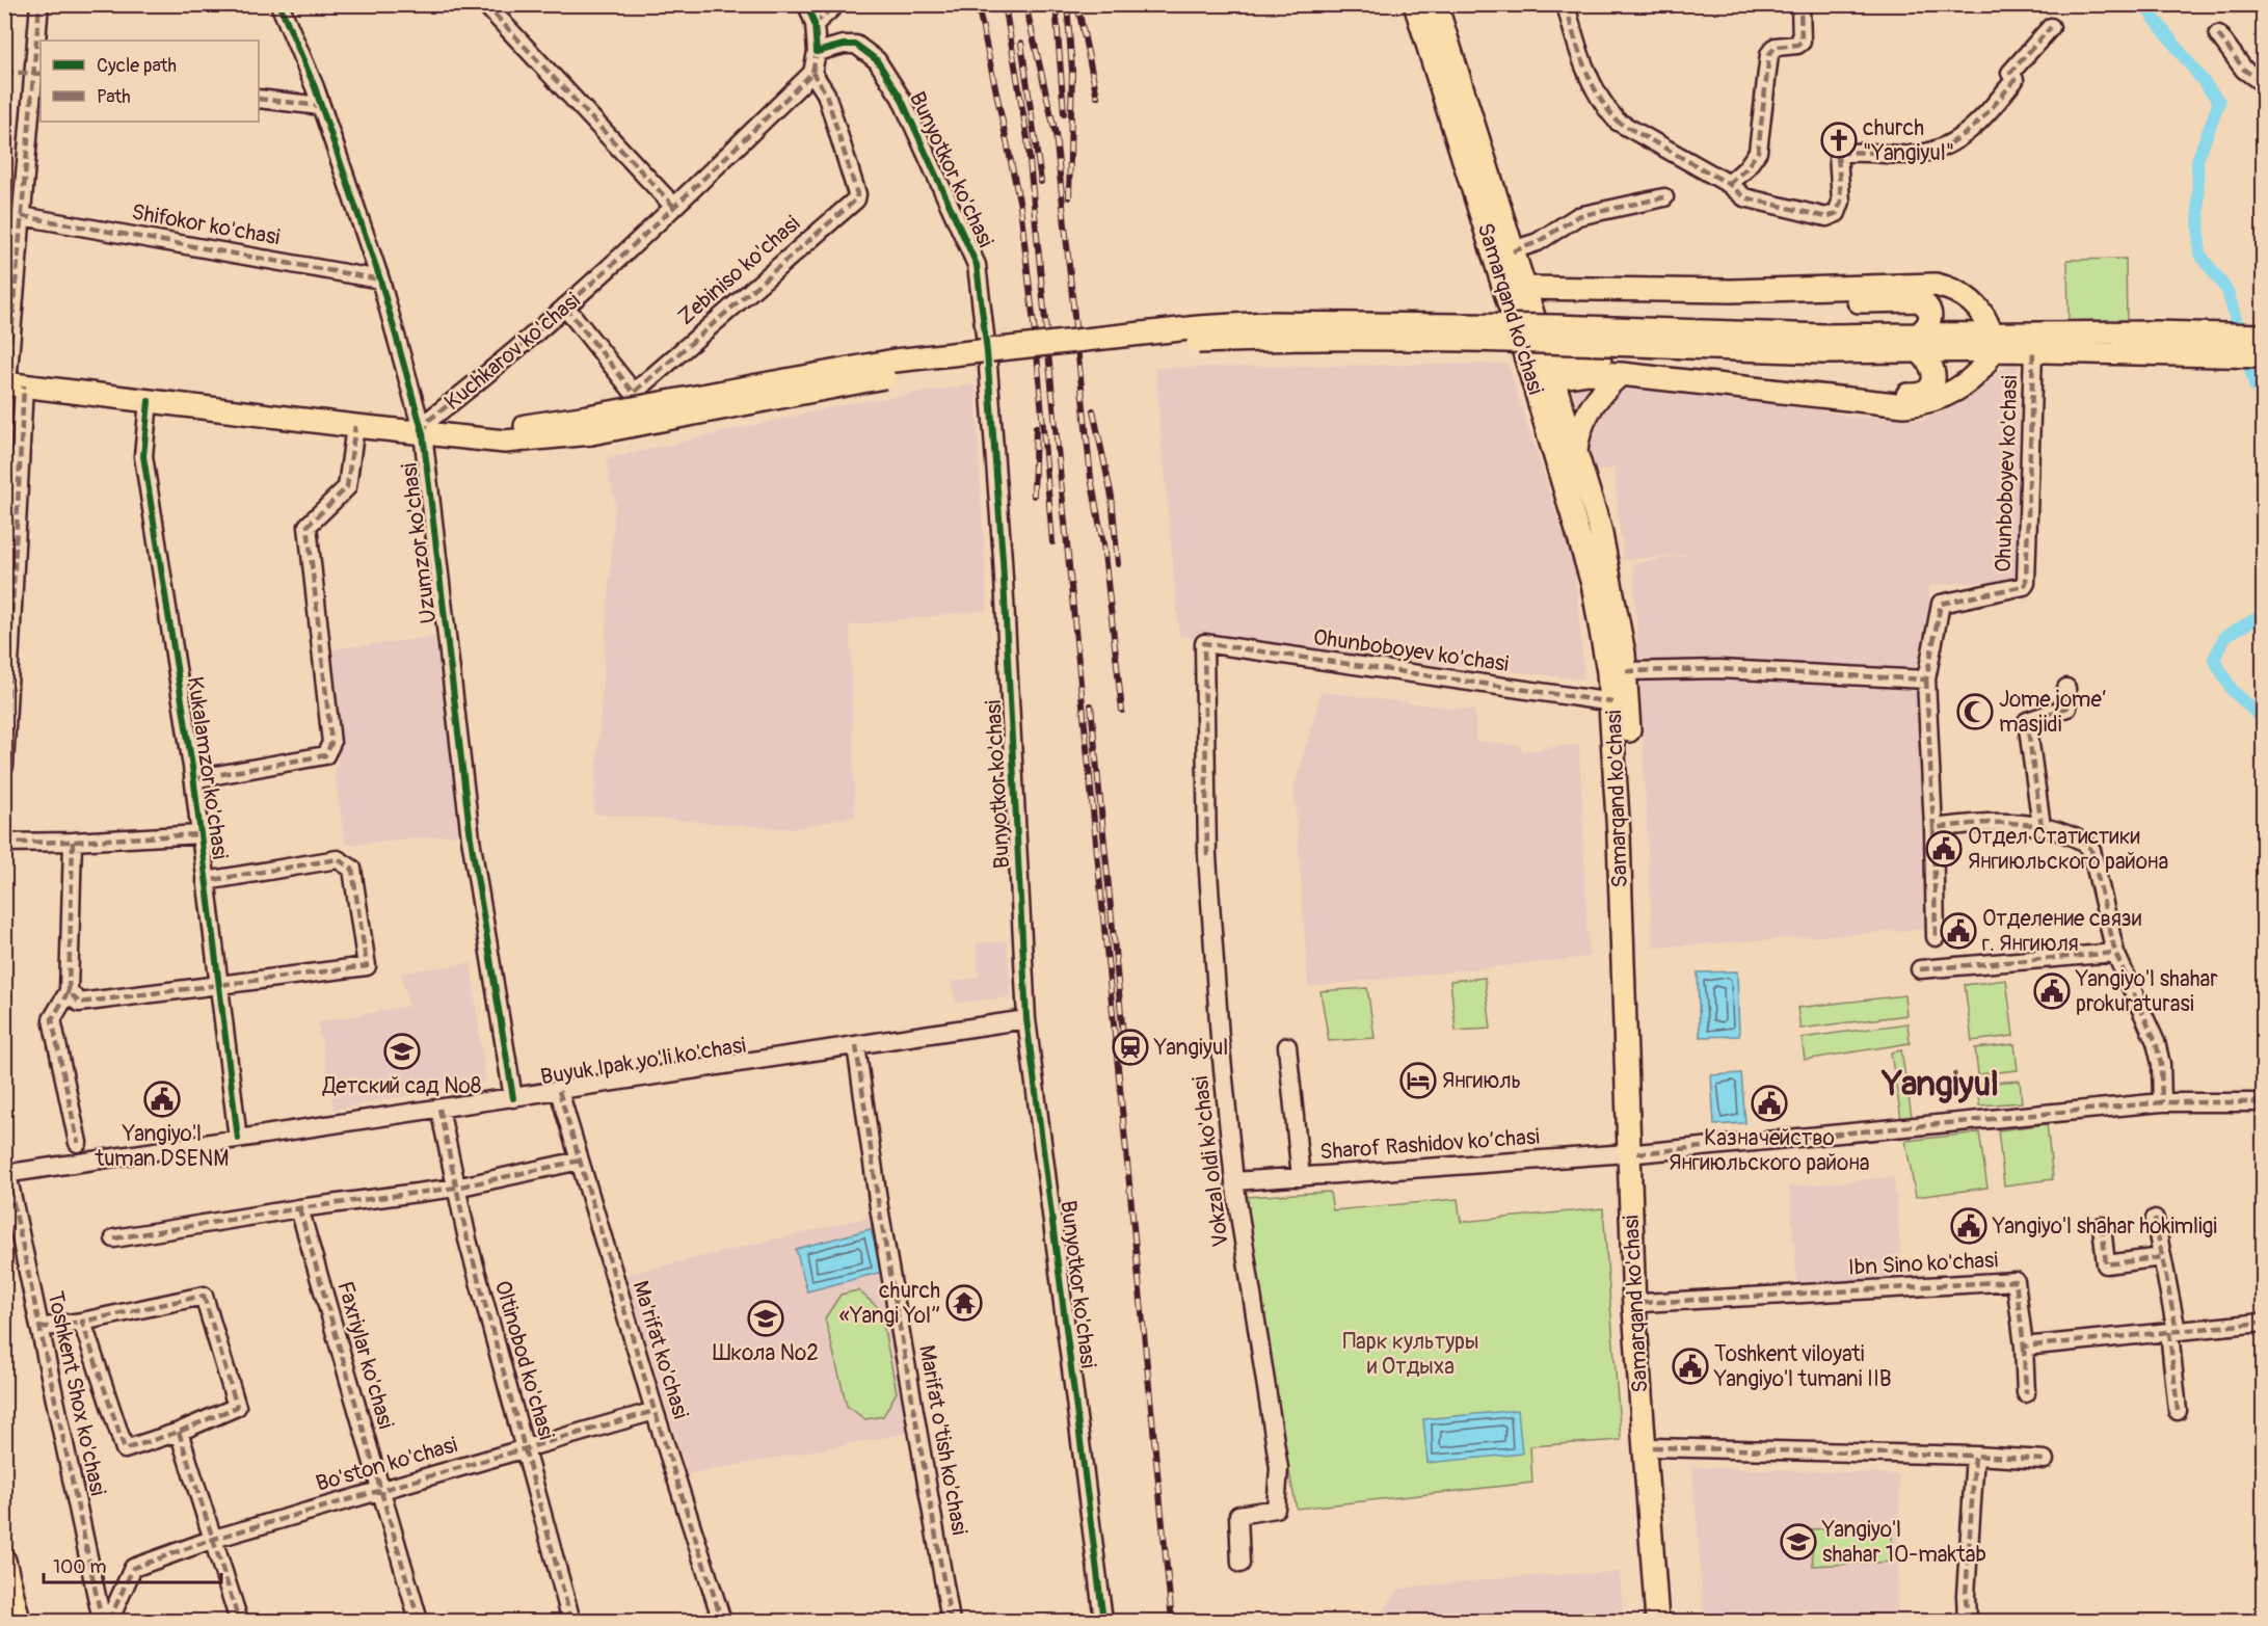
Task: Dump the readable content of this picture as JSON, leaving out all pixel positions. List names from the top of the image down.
{
  "streets": {
    "main road": ["Samarqand ko'chasi"],
    "street": [
      "Bunyotkor ko'chasi",
      "Shifokor ko'chasi",
      "Zebiniso ko'chasi",
      "Kuchkarov ko'chasi",
      "Ohunboboyev ko'chasi",
      "Uzumzor ko'chasi",
      "Kukalamzor ko'chasi",
      "Buyuk Ipak yo'li ko'chasi",
      "Sharof Rashidov ko’chasi",
      "Vokzal oldi ko'chasi",
      "Ibn Sino ko'chasi",
      "Ma'rifat ko'chasi",
      "Faxriylar ko'chasi",
      "Oltinobod ko'chasi",
      "Toshkent Shox ko'chasi",
      "Marifat o'tish ko'chasi",
      "Bo'ston ko'chasi"
    ]
  },
  "crossings": [
    ["Bunyotkor ko'chasi", "Buyuk Ipak yo'li ko'chasi"],
    ["Shifokor ko'chasi", "Uzumzor ko'chasi"],
    ["Zebiniso ko'chasi", "Kuchkarov ko'chasi"],
    ["Samarqand ko'chasi", "Ohunboboyev ko'chasi"],
    ["Samarqand ko'chasi", "Sharof Rashidov ko’chasi"],
    ["Samarqand ko'chasi", "Ibn Sino ko'chasi"],
    ["Kuchkarov ko'chasi", "Uzumzor ko'chasi"],
    ["Ohunboboyev ko'chasi", "Vokzal oldi ko'chasi"],
    ["Uzumzor ko'chasi", "Buyuk Ipak yo'li ko'chasi"],
    ["Kukalamzor ko'chasi", "Buyuk Ipak yo'li ko'chasi"],
    ["Buyuk Ipak yo'li ko'chasi", "Ma'rifat ko'chasi"],
    ["Buyuk Ipak yo'li ko'chasi", "Oltinobod ko'chasi"],
    ["Buyuk Ipak yo'li ko'chasi", "Toshkent Shox ko'chasi"],
    ["Buyuk Ipak yo'li ko'chasi", "Marifat o'tish ko'chasi"],
    ["Sharof Rashidov ko’chasi", "Vokzal oldi ko'chasi"],
    ["Ma'rifat ko'chasi", "Bo'ston ko'chasi"],
    ["Faxriylar ko'chasi", "Bo'ston ko'chasi"],
    ["Oltinobod ko'chasi", "Bo'ston ko'chasi"]
  ],
  "districts": ["Yangiyul"],
  "parks": ["Парк культуры и Отдыха"],
  "places": {
    "church": ["church \"Yangiyul\""],
    "mosque": ["Jome jome’ masjidi"],
    "public building": [
      "Отдел Статистики Янгиюльского района",
      "Отделение связи г. Янгиюля",
      "Yangiyo'l shahar prokuraturasi",
      "Yangiyo'l tuman DSENM",
      "Казначейство Янгиюльского района",
      "Yangiyo'l shahar hokimligi",
      "Toshkent viloyati Yangiyo'l tumani IIB"
    ],
    "station": ["Yangiyul"],
    "school or university": ["Детский сад №8", "Школа №2", "Yangiyo'l shahar 10-maktab"],
    "hotel": ["Янгиюль"],
    "temple": ["church «Yangi Yol”"]
  },
  "legend": ["Cycle path", "Path"],
  "scale_bar": "100 m"
}
